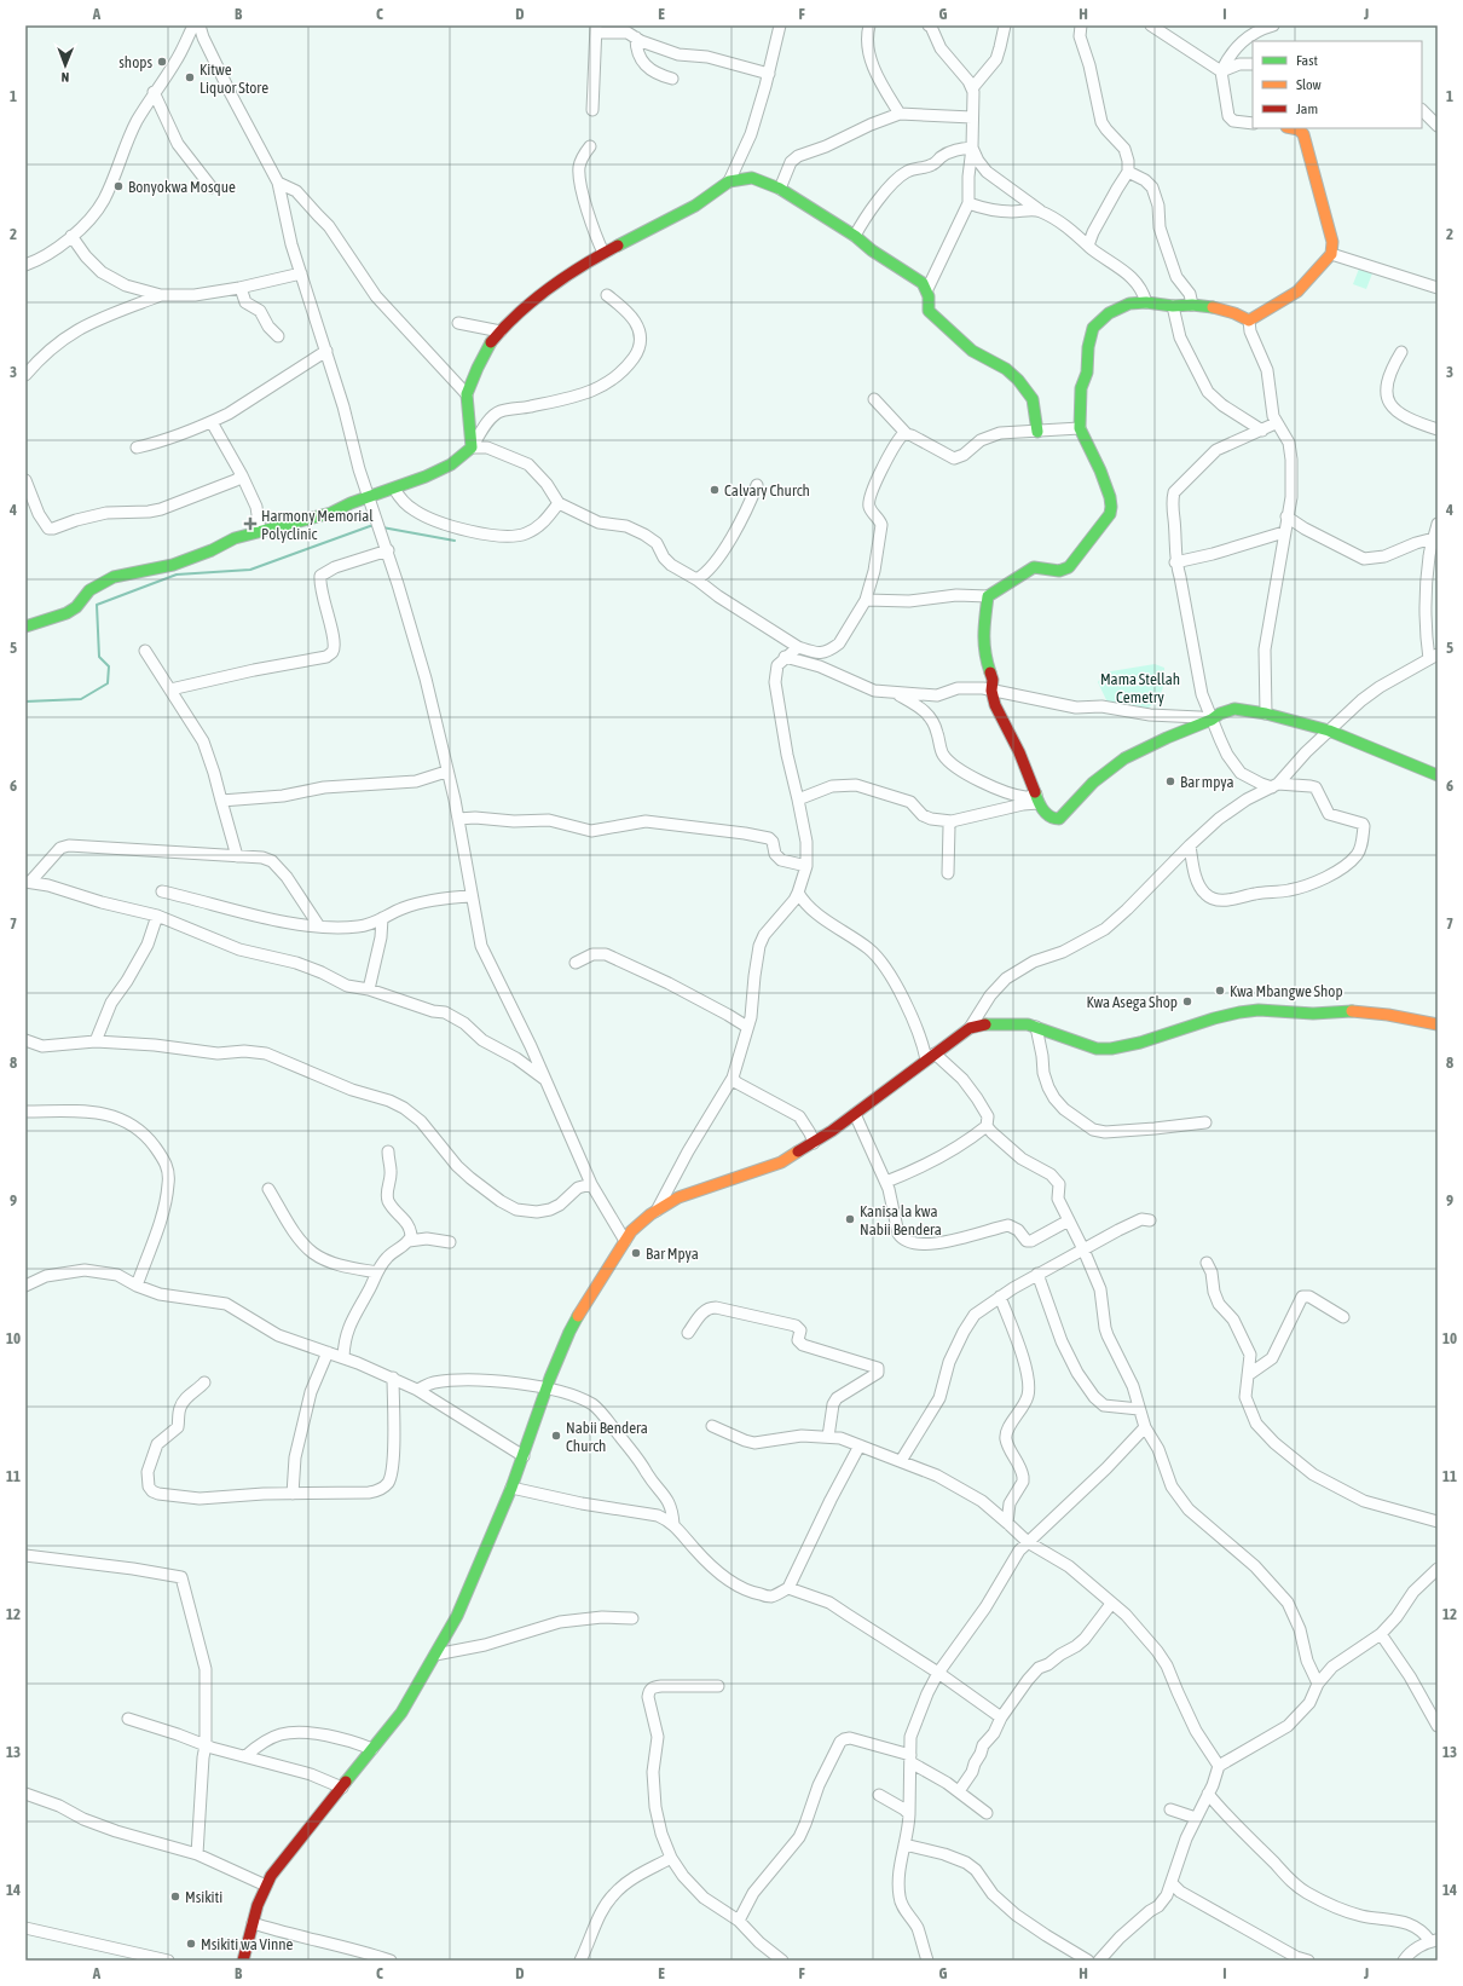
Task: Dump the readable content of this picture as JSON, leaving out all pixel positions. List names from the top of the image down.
{
  "parks": ["Mama Stellah Cemetry"],
  "places": {
    "other": [
      "shops",
      "Kitwe Liquor Store",
      "Bonyokwa Mosque",
      "Calvary Church",
      "Bar mpya",
      "Kwa Mbangwe Shop",
      "Kwa Asega Shop",
      "Kanisa la kwa Nabii Bendera",
      "Bar Mpya",
      "Nabii Bendera Church",
      "Msikiti",
      "Msikiti wa Vinne"
    ],
    "health": ["Harmony Memorial Polyclinic"]
  },
  "legend": ["Fast", "Slow", "Jam"],
  "north": "bottom",
  "grid": {
    "columns": [
      "A",
      "B",
      "C",
      "D",
      "E",
      "F",
      "G",
      "H",
      "I",
      "J"
    ],
    "rows": [
      "1",
      "2",
      "3",
      "4",
      "5",
      "6",
      "7",
      "8",
      "9",
      "10",
      "11",
      "12",
      "13",
      "14"
    ]
  }
}
